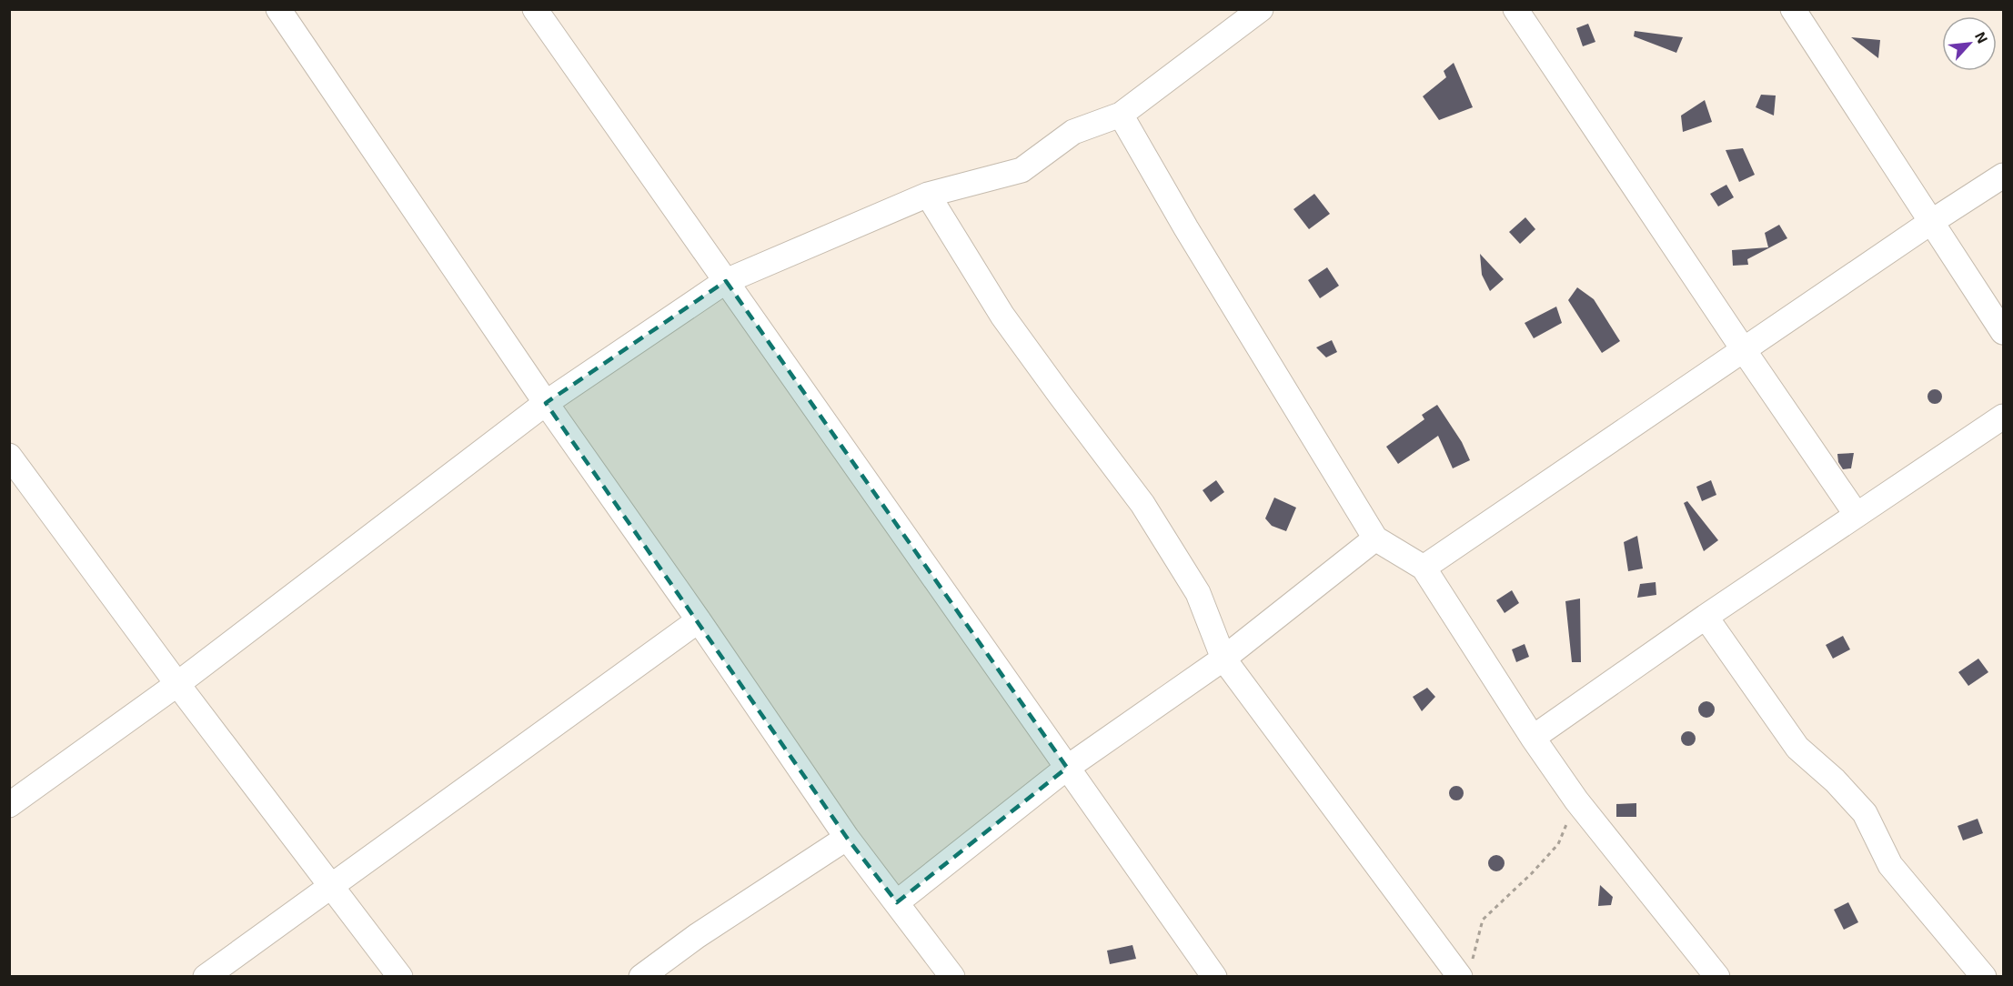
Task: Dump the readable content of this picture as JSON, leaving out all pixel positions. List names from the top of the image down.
{
  "north": "top right"
}
